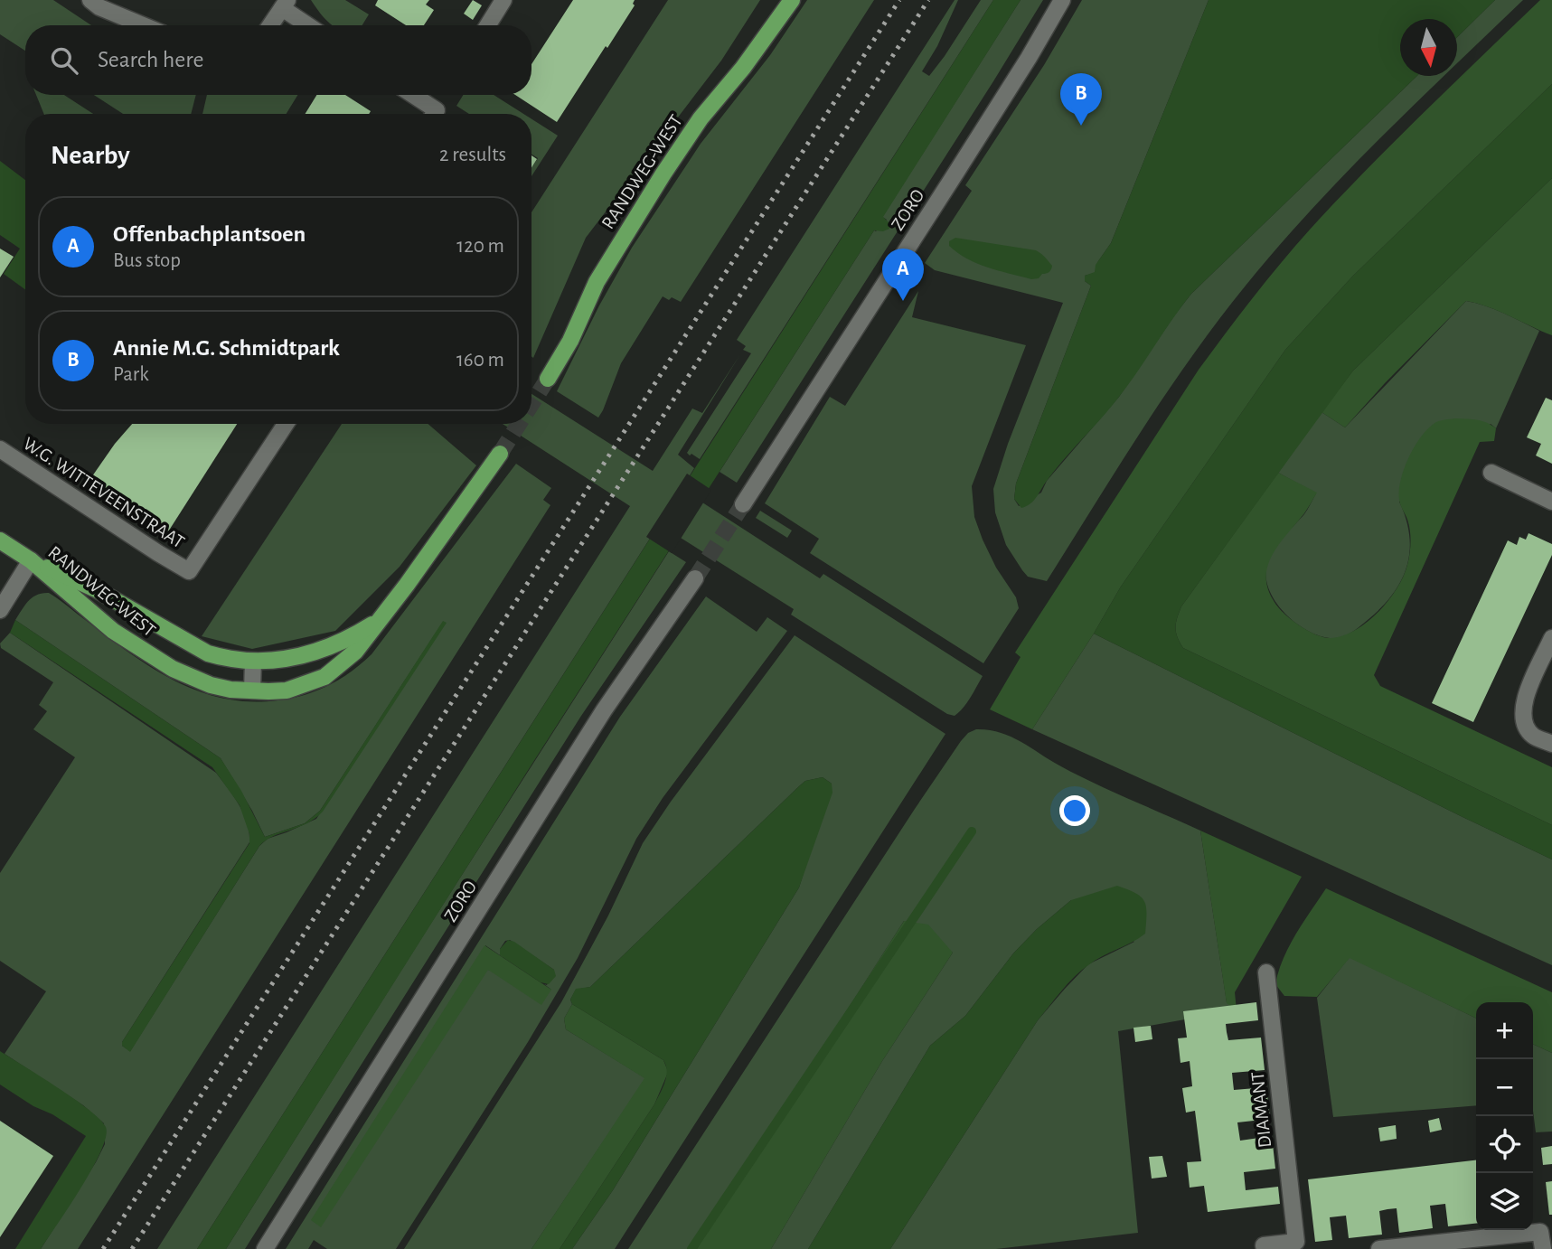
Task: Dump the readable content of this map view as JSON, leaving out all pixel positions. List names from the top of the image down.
{
  "streets": {
    "main road": ["RANDWEG-WEST"],
    "street": ["ZORO", "W.G. WITTEVEENSTRAAT", "DIAMANT"]
  },
  "north": "bottom",
  "page": {
    "search": "Search here",
    "pins": ["B", "A"],
    "heading": ["Nearby", "2 results"],
    "list": [
      {
        "mark": "A",
        "name": "Offenbachplantsoen",
        "note": "Bus stop",
        "value": "120 m"
      },
      {
        "mark": "B",
        "name": "Annie M.G. Schmidtpark",
        "note": "Park",
        "value": "160 m"
      }
    ],
    "map_buttons": ["+", "−"]
  }
}
